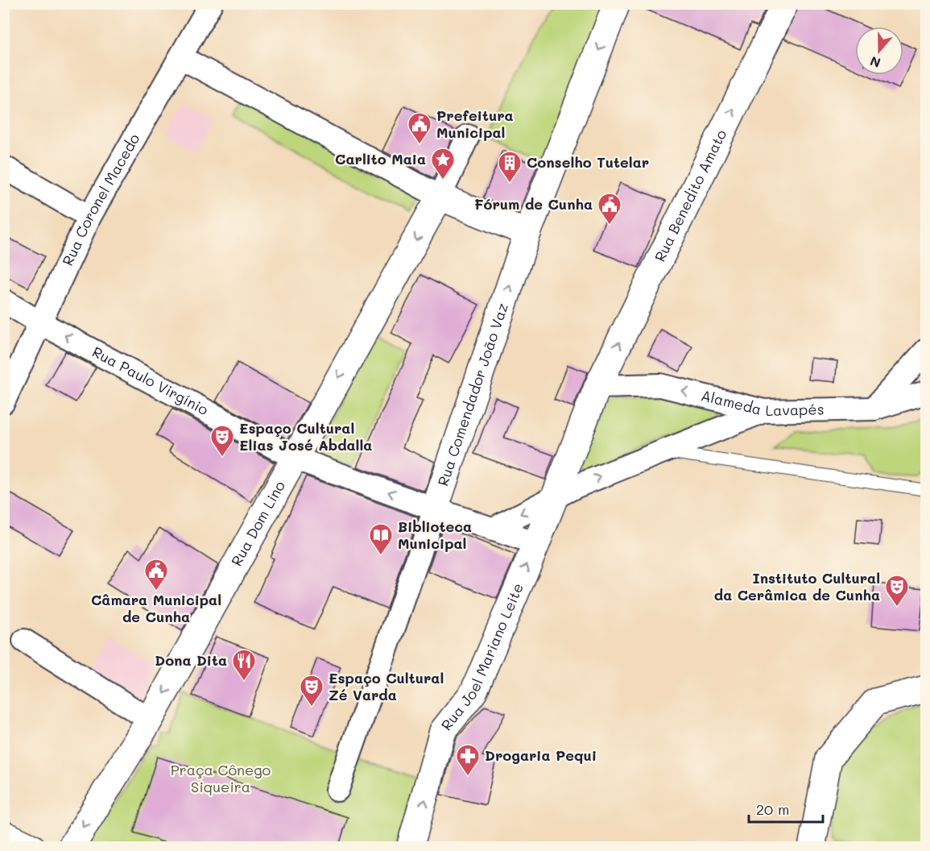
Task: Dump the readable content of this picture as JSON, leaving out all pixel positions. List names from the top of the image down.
{
  "streets": {
    "street": [
      "Rua Benedito Amato",
      "Rua Coronel Macedo",
      "Rua Paulo Virgínio",
      "Rua Comendador João Vaz",
      "Alameda Lavapés",
      "Rua Dom Lino",
      "Rua Joel Mariano Leite"
    ]
  },
  "crossings": [
    ["Rua Benedito Amato", "Alameda Lavapés"],
    ["Rua Benedito Amato", "Rua Joel Mariano Leite"],
    ["Rua Coronel Macedo", "Rua Paulo Virgínio"],
    ["Rua Paulo Virgínio", "Rua Comendador João Vaz"],
    ["Rua Paulo Virgínio", "Rua Dom Lino"]
  ],
  "one_way": [
    "Rua Benedito Amato",
    "Rua Paulo Virgínio",
    "Alameda Lavapés",
    "Rua Dom Lino",
    "Rua Joel Mariano Leite"
  ],
  "parks": ["Praça Cônego Siqueira"],
  "places": {
    "public building": ["Prefeitura Municipal", "Fórum de Cunha", "Câmara Municipal de Cunha"],
    "place": ["Carlito Maia"],
    "building": ["Conselho Tutelar"],
    "theatre": ["Espaço Cultural Elias José Abdalla", "Instituto Cultural da Cerâmica de Cunha", "Espaço Cultural Zé Varda"],
    "library": ["Biblioteca Municipal"],
    "restaurant": ["Dona Dita"],
    "pharmacy": ["Drogaria Pequi"]
  },
  "scale_bar": "20 m",
  "north": "bottom"
}
